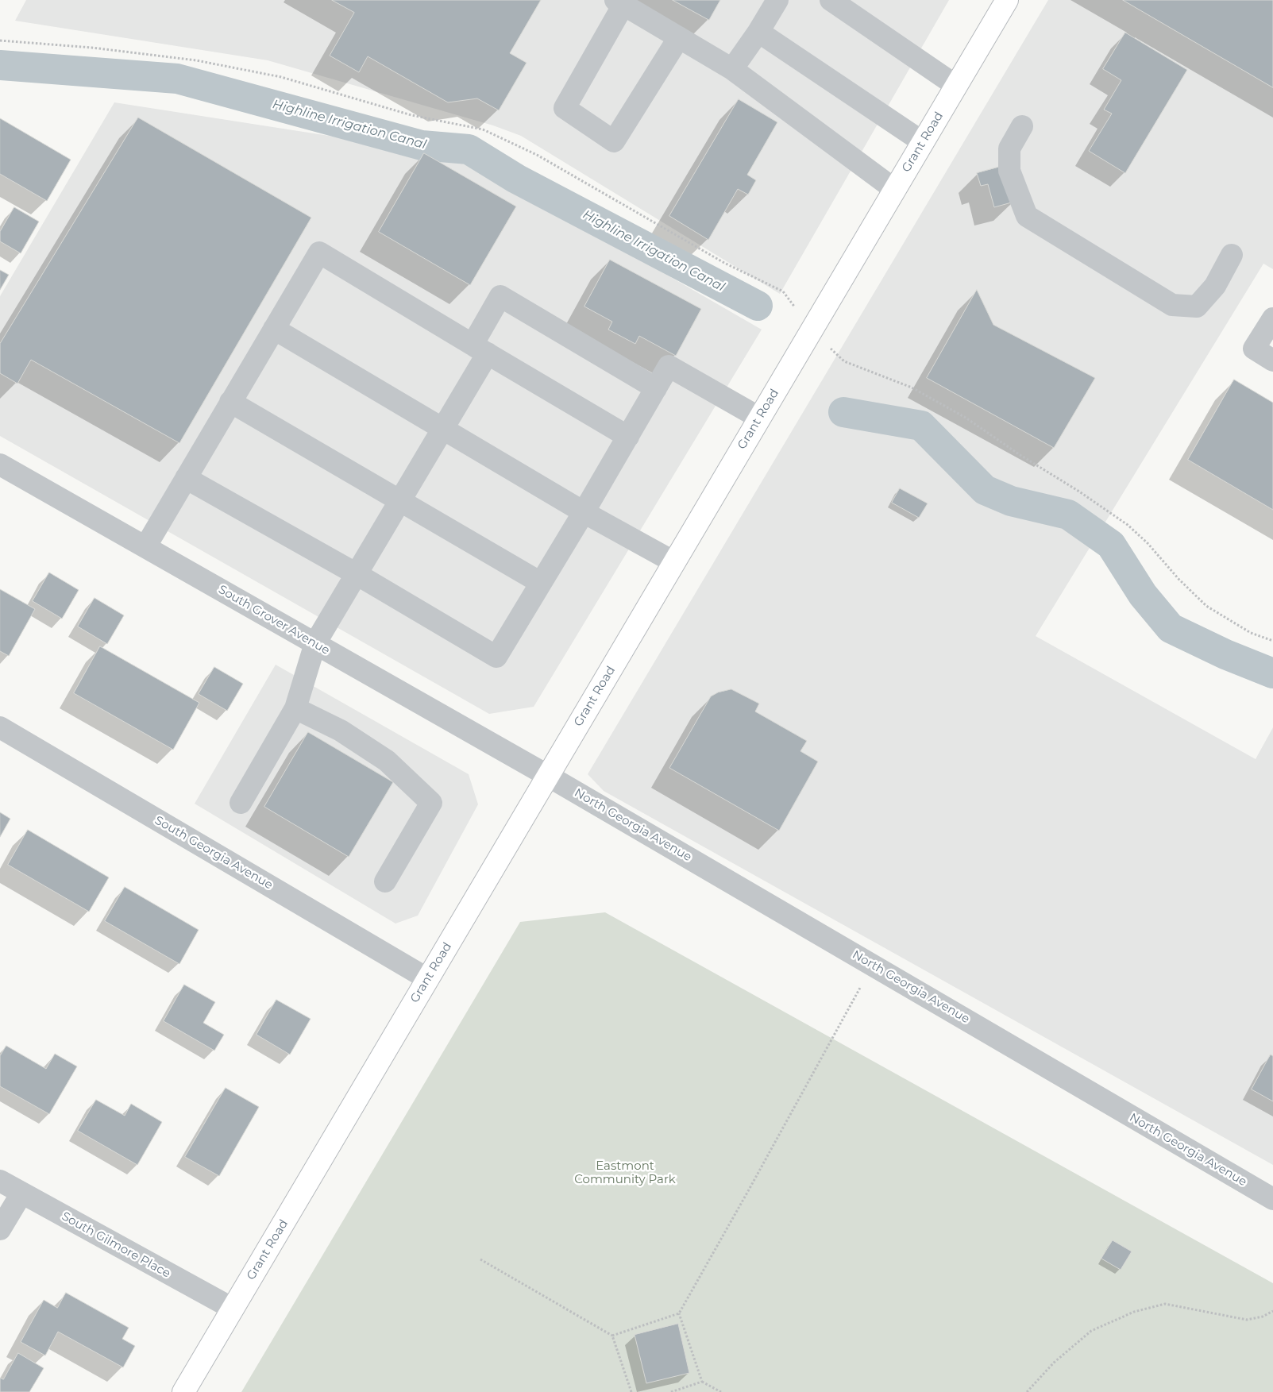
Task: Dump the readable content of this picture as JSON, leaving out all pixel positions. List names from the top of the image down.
{
  "streets": {
    "main road": ["Grant Road"],
    "street": [
      "South Grover Avenue",
      "North Georgia Avenue",
      "South Georgia Avenue",
      "South Gilmore Place"
    ]
  },
  "crossings": [
    ["Grant Road", "South Grover Avenue"],
    ["Grant Road", "North Georgia Avenue"],
    ["Grant Road", "South Georgia Avenue"],
    ["Grant Road", "South Gilmore Place"],
    ["South Grover Avenue", "North Georgia Avenue"]
  ],
  "water": ["Highline Irrigation Canal"],
  "parks": ["Eastmont Community Park"]
}
